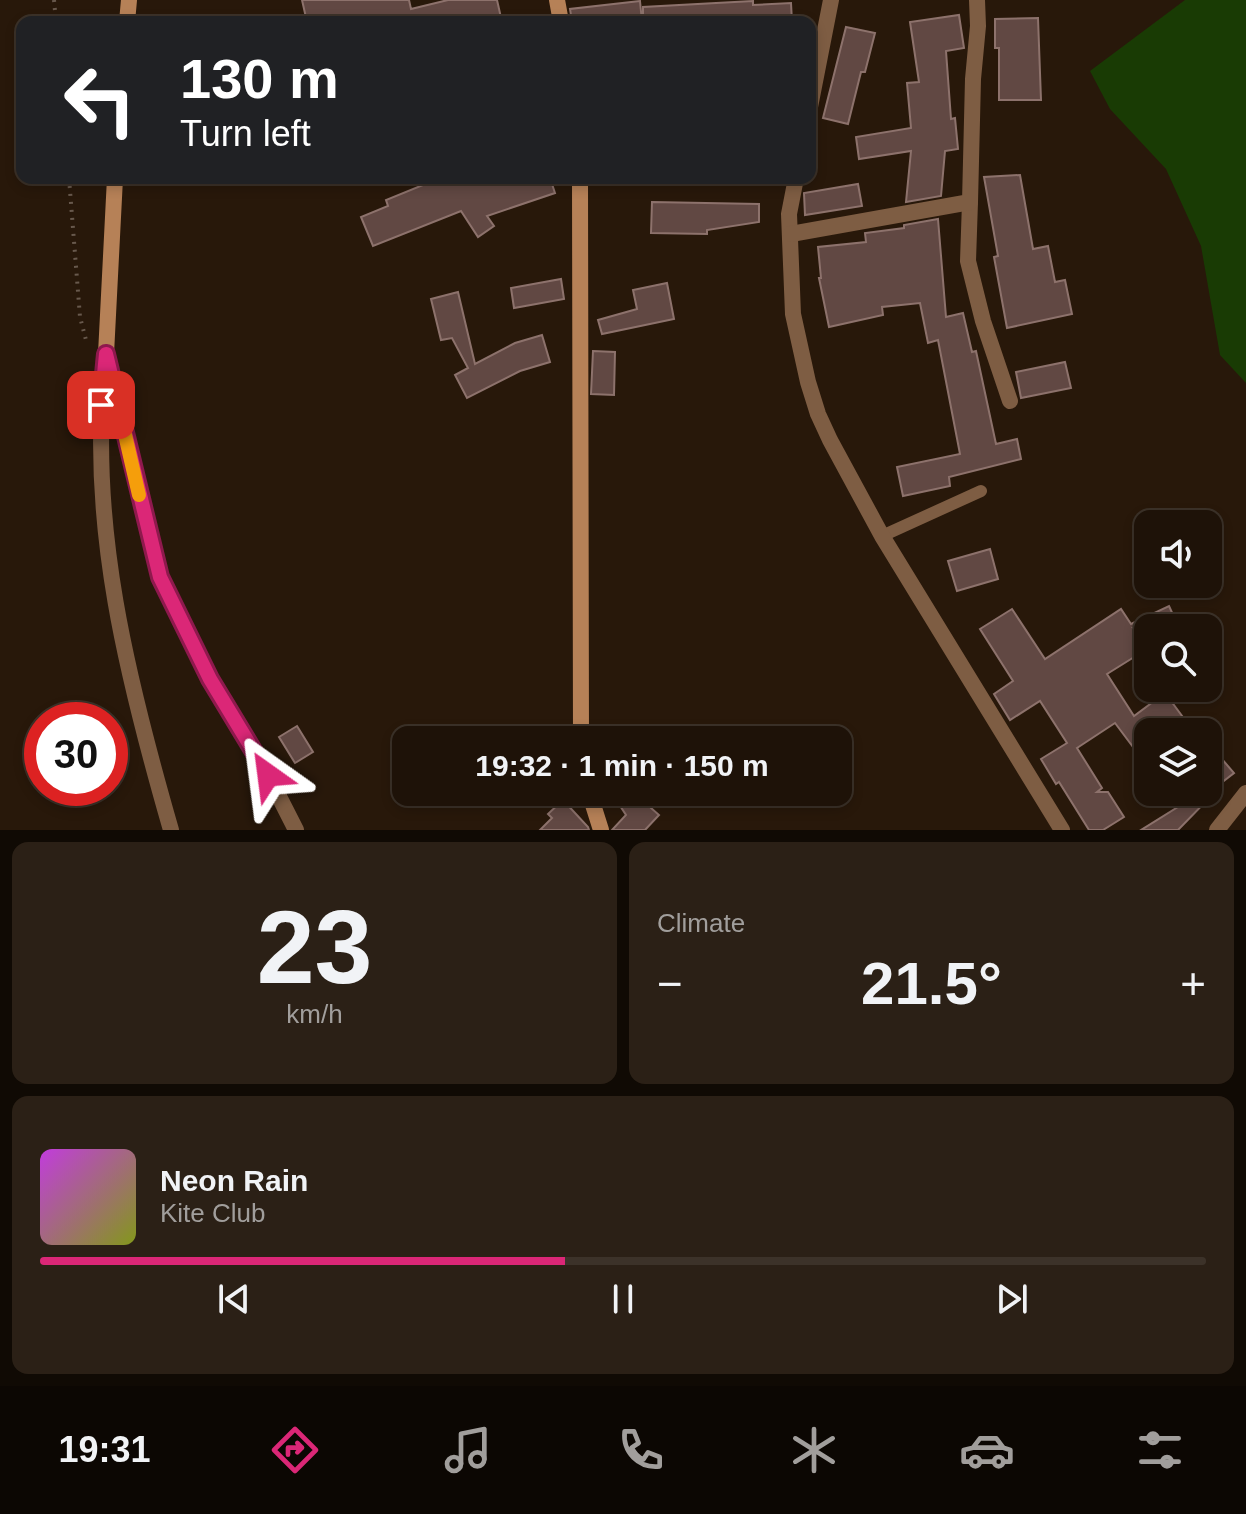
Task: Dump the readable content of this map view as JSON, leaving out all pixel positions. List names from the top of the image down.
{
  "page": {
    "turn": ["130 m", "Turn left"],
    "limit": "30",
    "trip": "19:32 · 1 min · 150 m",
    "tile": [
      ["23", "km/h"],
      "Climate"
    ],
    "heat": ["−", "21.5°", "+"],
    "song": ["Neon Rain", "Kite Club"],
    "tabs": "19:31"
  }
}
